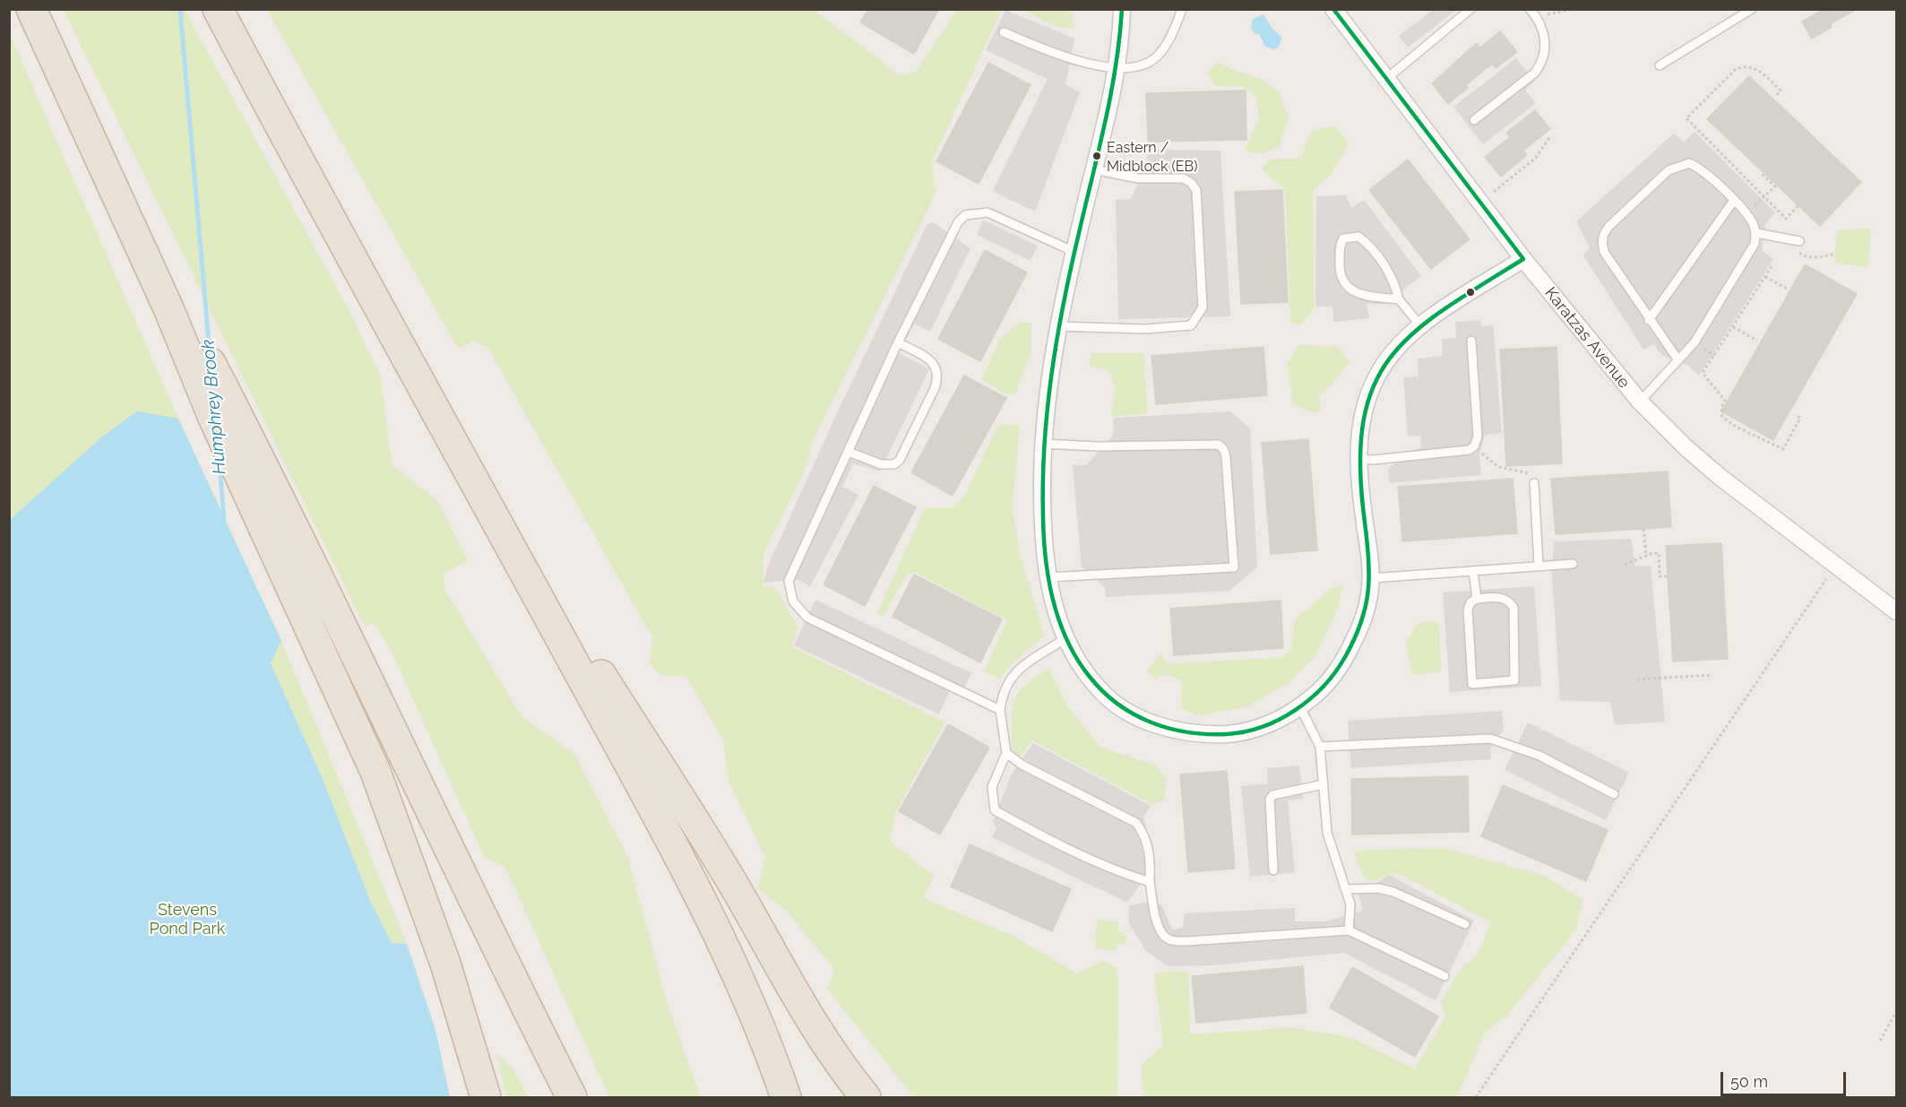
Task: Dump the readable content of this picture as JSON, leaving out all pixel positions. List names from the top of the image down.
{
  "streets": {
    "street": ["Karatzas Avenue"]
  },
  "water": ["Humphrey Brook"],
  "parks": ["Stevens Pond Park"],
  "places": ["Eastern / Midblock (EB)"],
  "scale_bar": "50 m"
}
